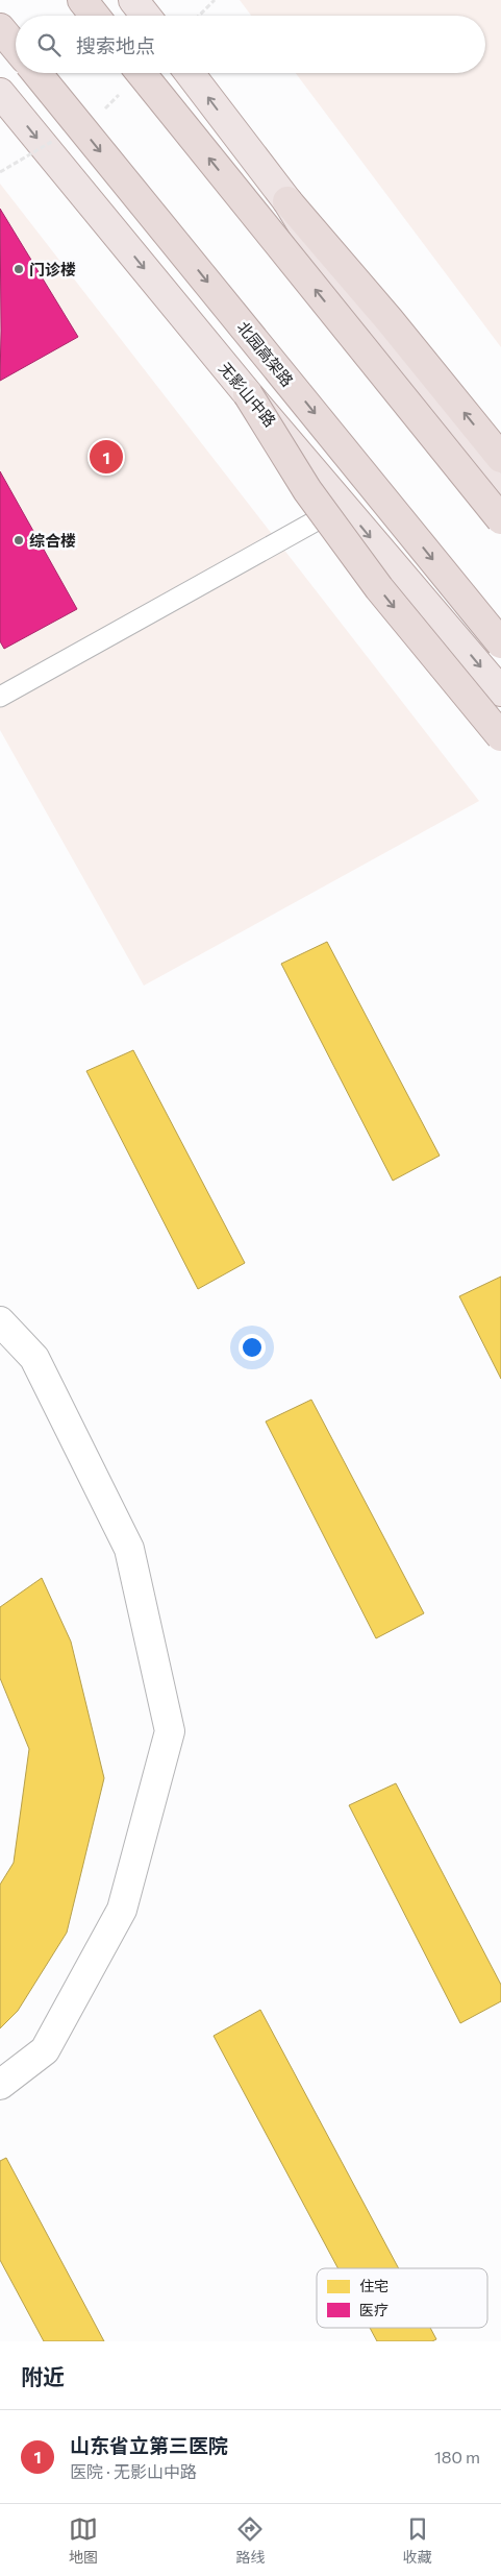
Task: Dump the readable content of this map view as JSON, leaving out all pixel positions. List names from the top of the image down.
{
  "streets": {
    "highway": ["北园高架路"],
    "main road": ["无影山中路"]
  },
  "places": ["门诊楼", "综合楼"],
  "legend": ["住宅", "医疗"],
  "page": {
    "search": "搜索地点",
    "pins": "1",
    "heading": "附近",
    "list": [
      {
        "mark": "1",
        "name": "山东省立第三医院",
        "note": "医院 · 无影山中路",
        "value": "180 m"
      }
    ],
    "nav": ["地图", "路线", "收藏"]
  }
}
